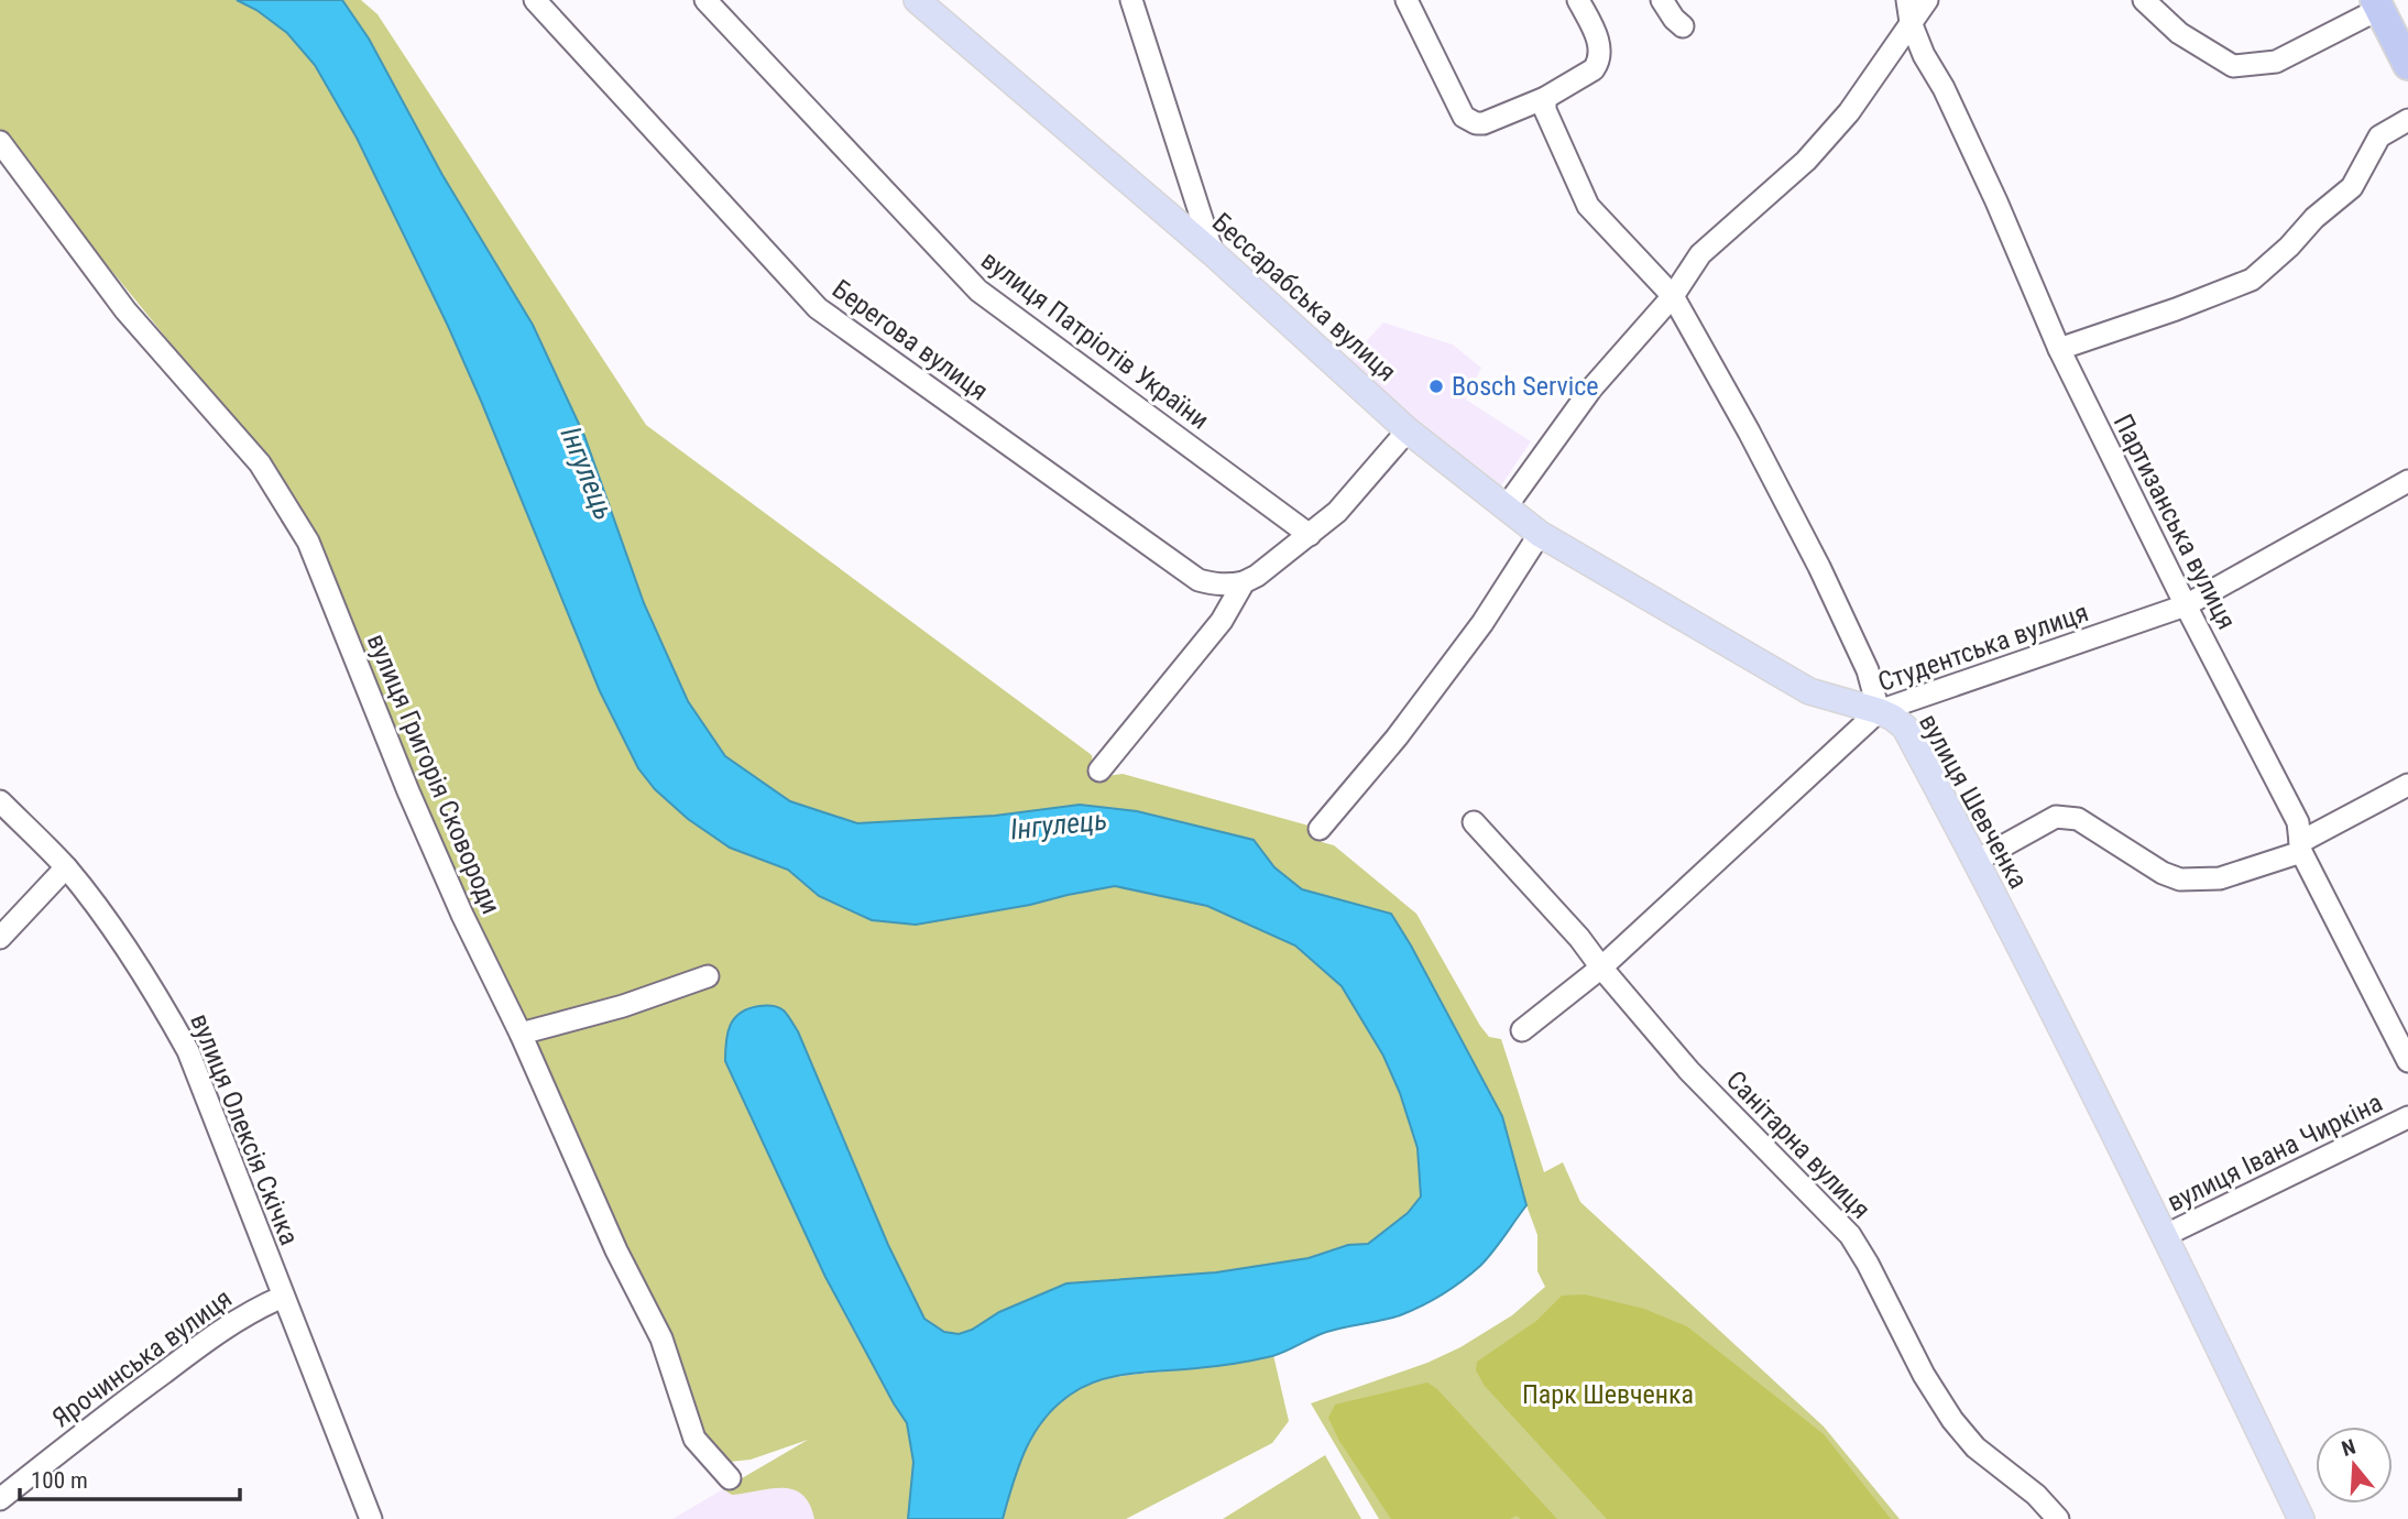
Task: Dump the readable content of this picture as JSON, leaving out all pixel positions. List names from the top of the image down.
{
  "streets": {
    "main road": ["Бессарабська вулиця", "вулиця Шевченка"],
    "street": [
      "Берегова вулиця",
      "вулиця Патріотів України",
      "Партизанська вулиця",
      "Студентська вулиця",
      "вулиця Григорія Сковороди",
      "вулиця Олексія Скічка",
      "Санітарна вулиця",
      "вулиця Івана Чиркіна",
      "Ярочинська вулиця"
    ]
  },
  "crossings": [
    ["Бессарабська вулиця", "Студентська вулиця"],
    ["Бессарабська вулиця", "вулиця Шевченка"],
    ["Партизанська вулиця", "Студентська вулиця"],
    ["Студентська вулиця", "вулиця Шевченка"],
    ["Студентська вулиця", "Санітарна вулиця"],
    ["вулиця Шевченка", "вулиця Івана Чиркіна"],
    ["вулиця Олексія Скічка", "Ярочинська вулиця"]
  ],
  "water": ["Інгулець"],
  "parks": ["Парк Шевченка"],
  "places": ["Bosch Service"],
  "scale_bar": "100 m",
  "north": "top"
}
